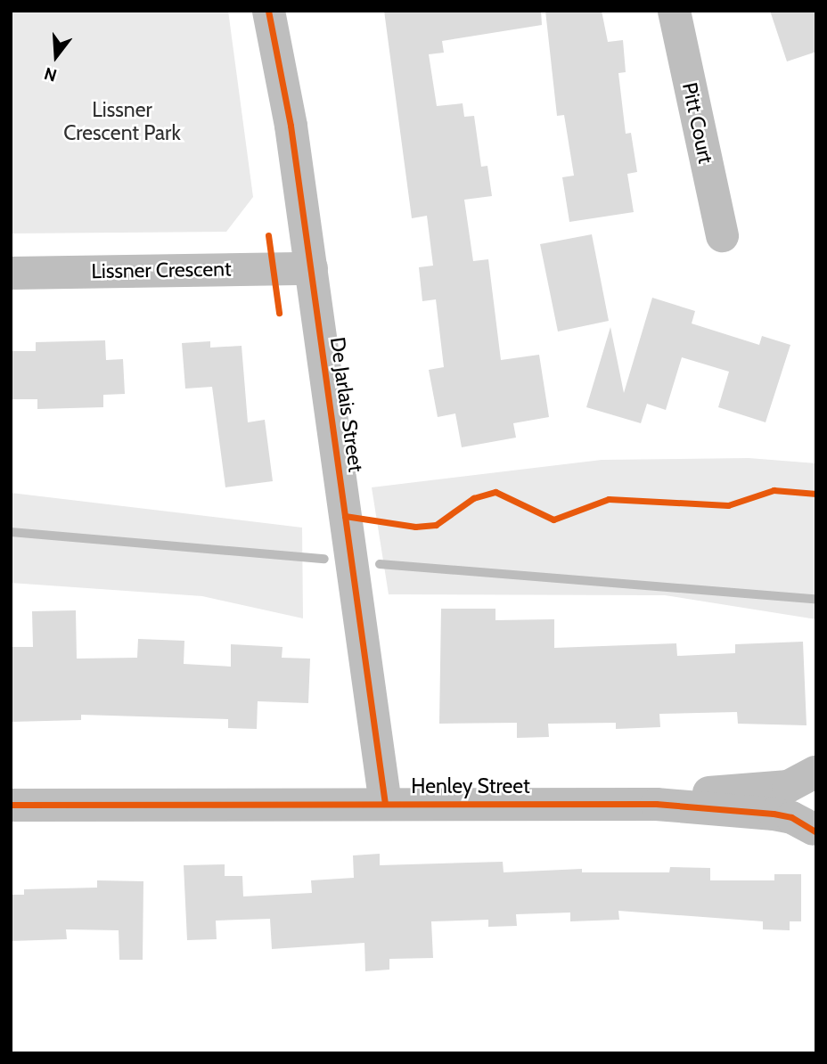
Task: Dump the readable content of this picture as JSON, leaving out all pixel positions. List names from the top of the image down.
{
  "streets": {
    "street": [
      "Pitt Court",
      "Lissner Crescent",
      "De Jarlais Street",
      "Henley Street"
    ]
  },
  "crossings": [
    ["Lissner Crescent", "De Jarlais Street"],
    ["De Jarlais Street", "Henley Street"]
  ],
  "parks": ["Lissner Crescent Park"],
  "north": "bottom"
}
